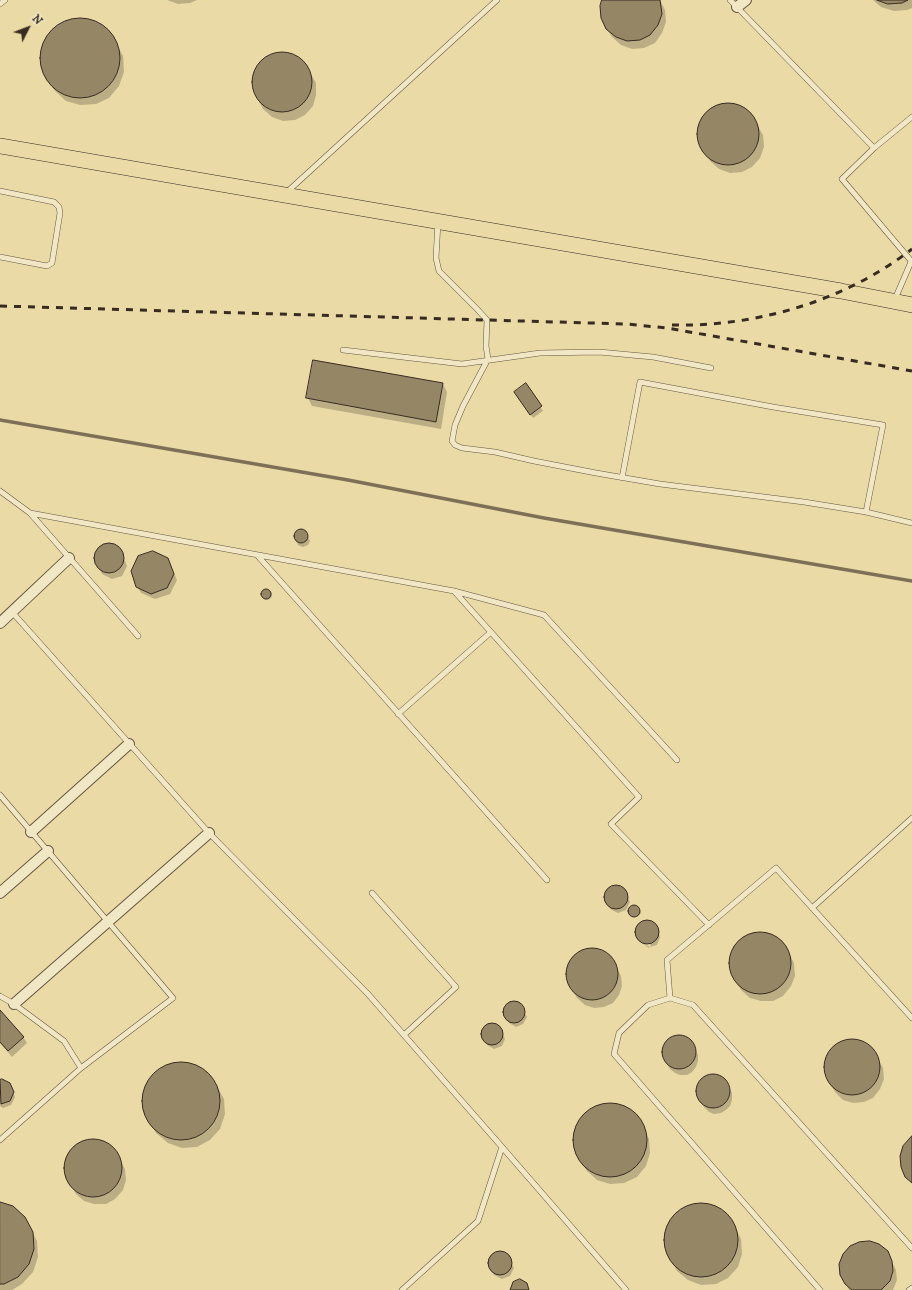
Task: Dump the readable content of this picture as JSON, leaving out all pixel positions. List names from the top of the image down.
{
  "north": "top right"
}
